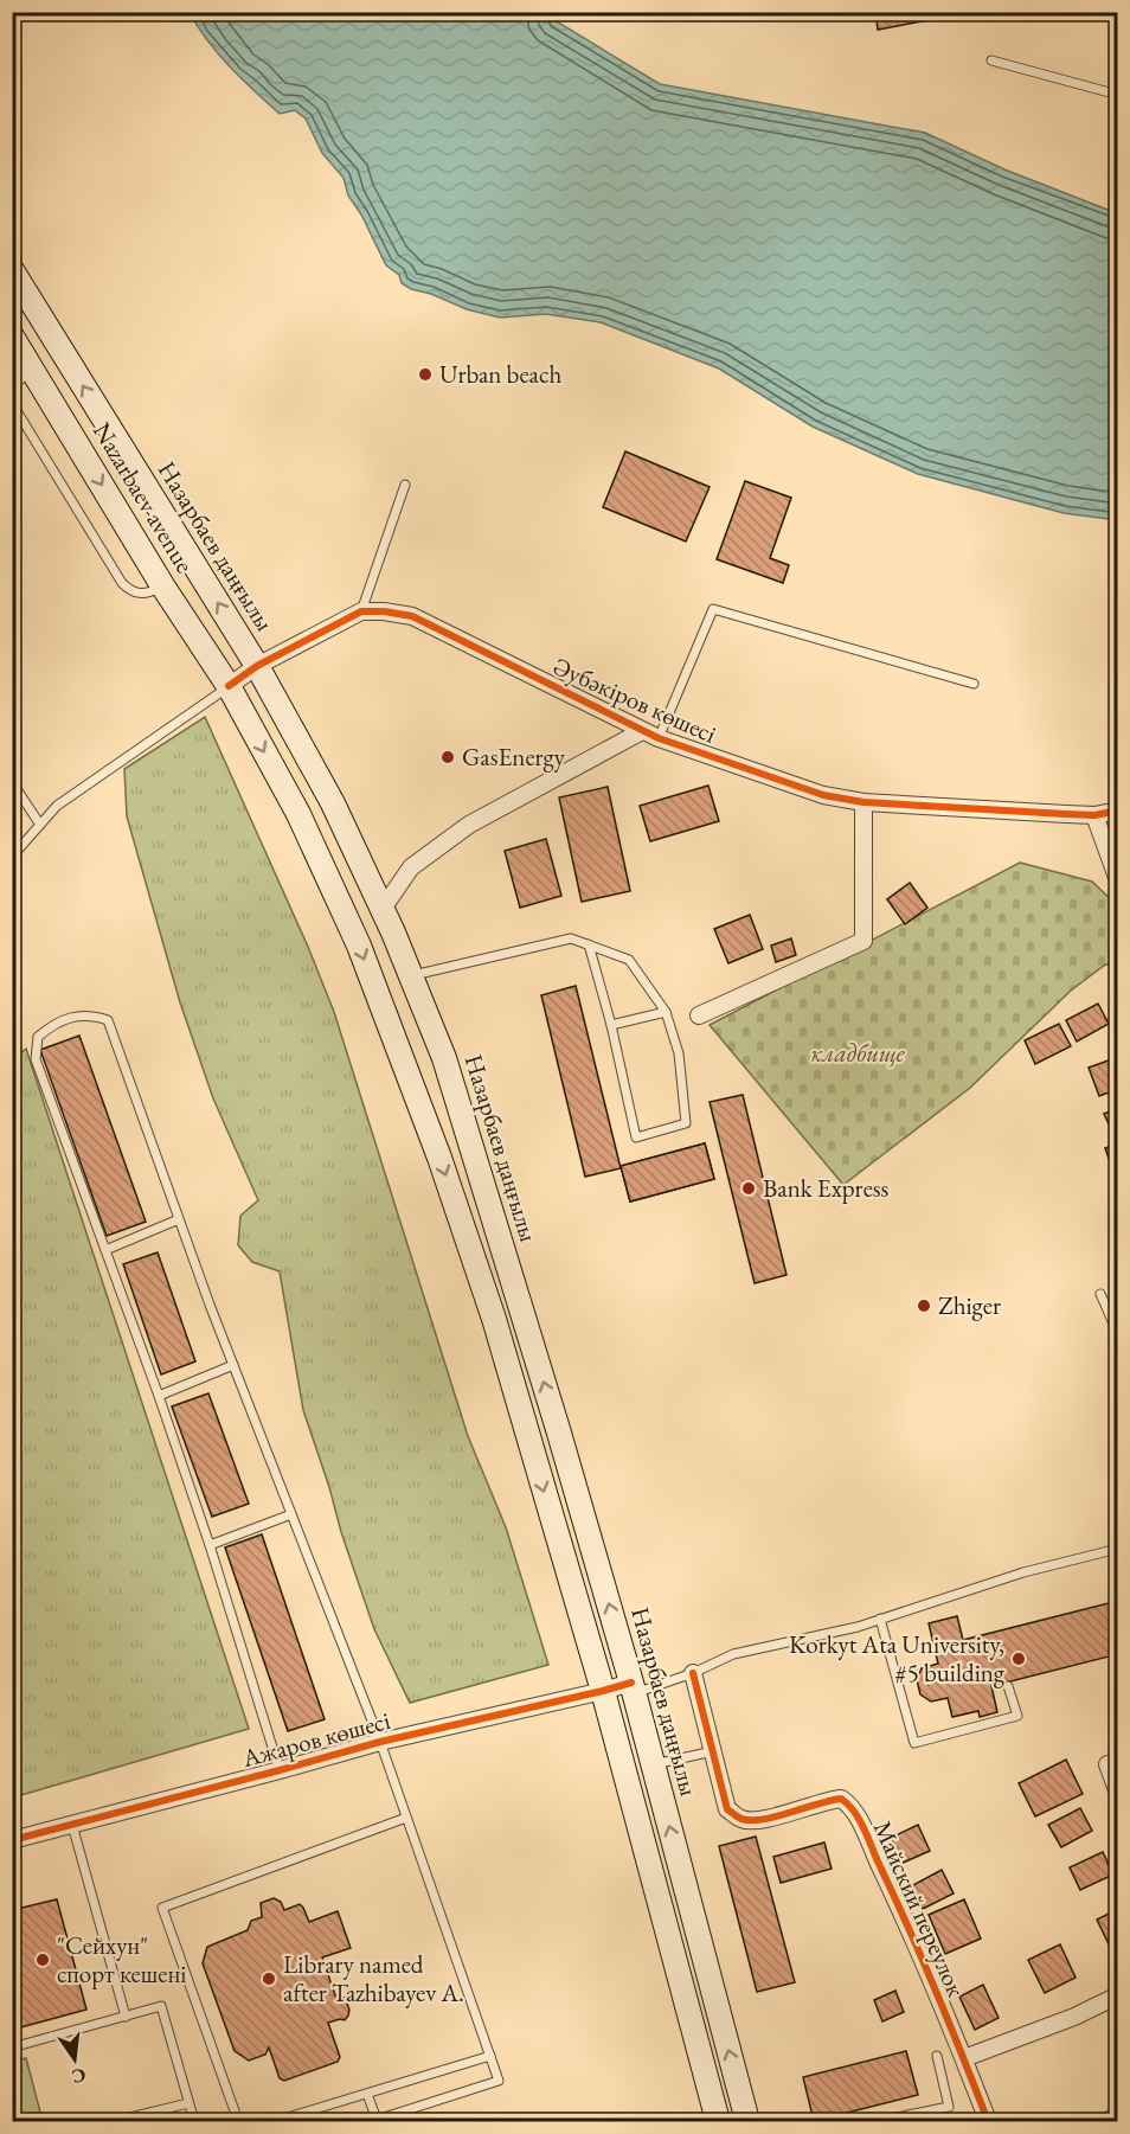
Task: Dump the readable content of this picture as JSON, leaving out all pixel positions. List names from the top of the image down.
{
  "streets": {
    "main road": ["Nazarbaev avenue", "Назарбаев даңғылы"],
    "street": ["Әубәкіров көшесі", "Ажаров көшесі", "Майский переулок"]
  },
  "crossings": [
    ["Назарбаев даңғылы", "Ажаров көшесі"]
  ],
  "one_way": ["Nazarbaev avenue"],
  "parks": ["кладбище"],
  "places": [
    "Urban beach",
    "GasEnergy",
    "Bank Express",
    "Zhiger",
    "Korkyt Ata University, #5 building",
    "\"Сейхун\" спорт кешені",
    "Library named after Tazhibayev A."
  ],
  "north": "bottom"
}
